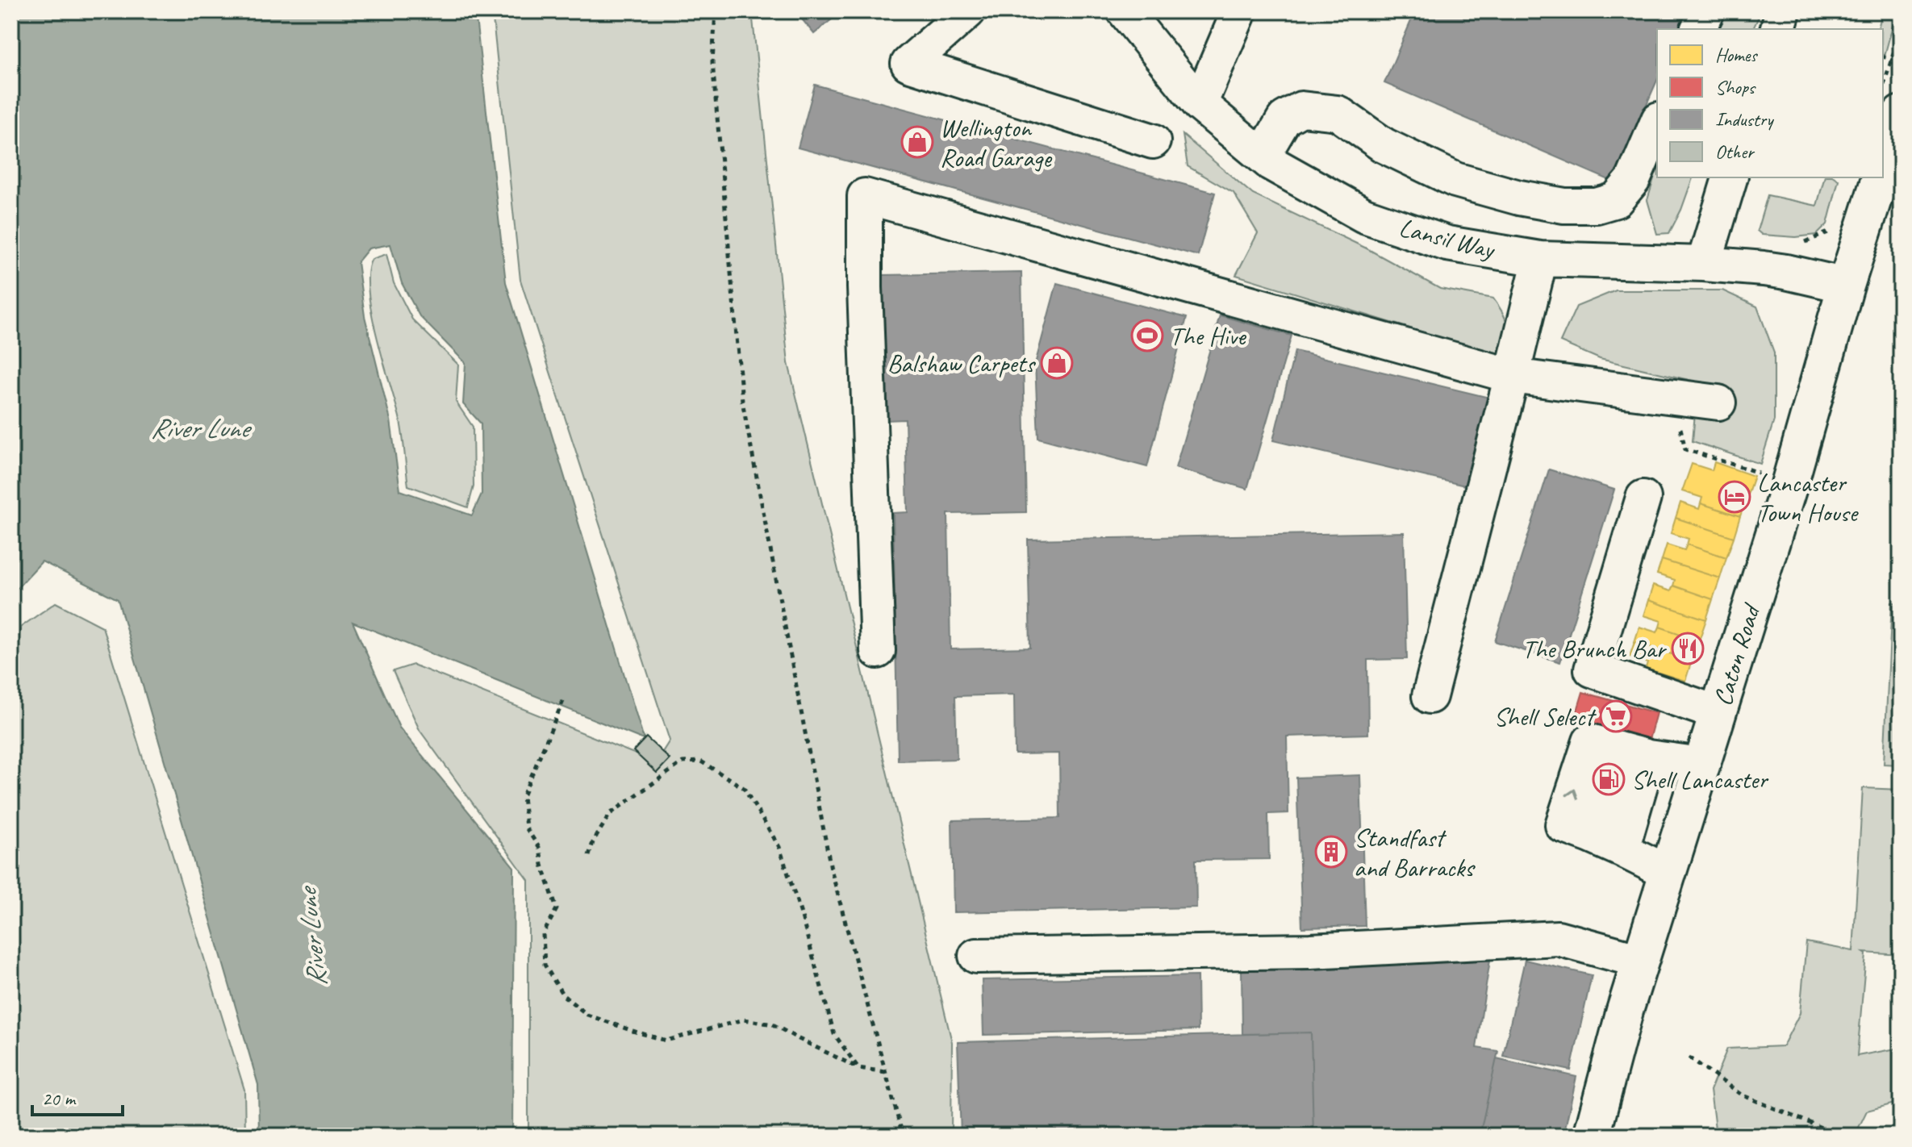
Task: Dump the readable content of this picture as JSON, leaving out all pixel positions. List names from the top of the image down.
{
  "streets": {
    "main road": ["Caton Road"],
    "street": ["Lansil Way"]
  },
  "crossings": [
    ["Lansil Way", "Caton Road"]
  ],
  "water": ["River Lune"],
  "places": {
    "shop": ["Wellington Road Garage", "Balshaw Carpets"],
    "sports": ["The Hive"],
    "hotel": ["Lancaster Town House"],
    "restaurant": ["The Brunch Bar"],
    "supermarket": ["Shell Select"],
    "fuel station": ["Shell Lancaster"],
    "building": ["Standfast and Barracks"]
  },
  "legend": [
    "Homes",
    "Shops",
    "Industry",
    "Other"
  ],
  "scale_bar": "20 m"
}
